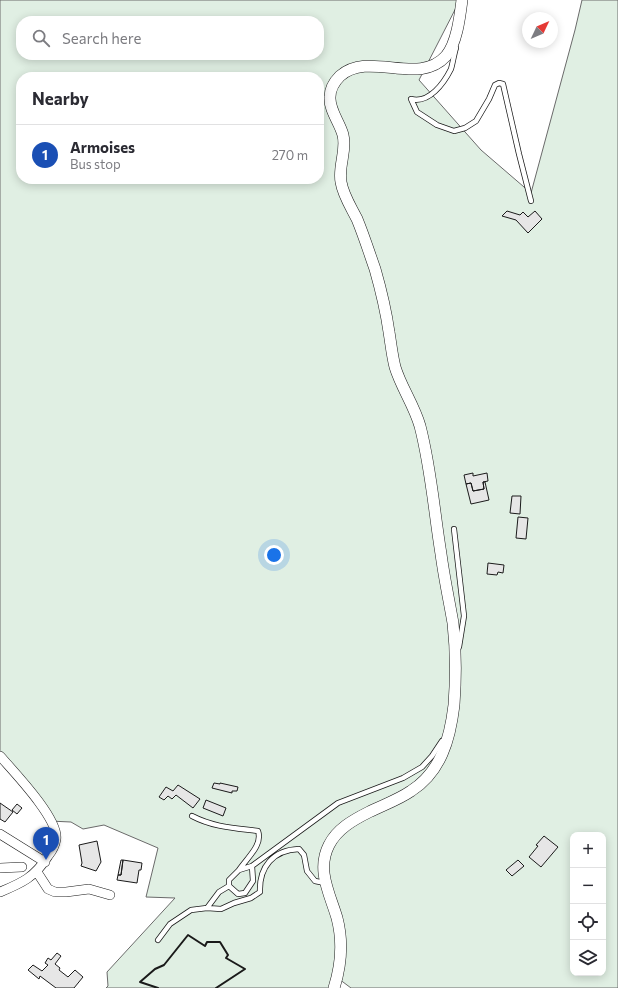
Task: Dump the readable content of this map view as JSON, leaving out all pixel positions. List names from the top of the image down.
{
  "north": "top right",
  "page": {
    "search": "Search here",
    "heading": "Nearby",
    "list": [
      {
        "mark": "1",
        "name": "Armoises",
        "note": "Bus stop",
        "value": "270 m"
      }
    ],
    "pins": "1",
    "map_buttons": ["+", "−"]
  }
}
